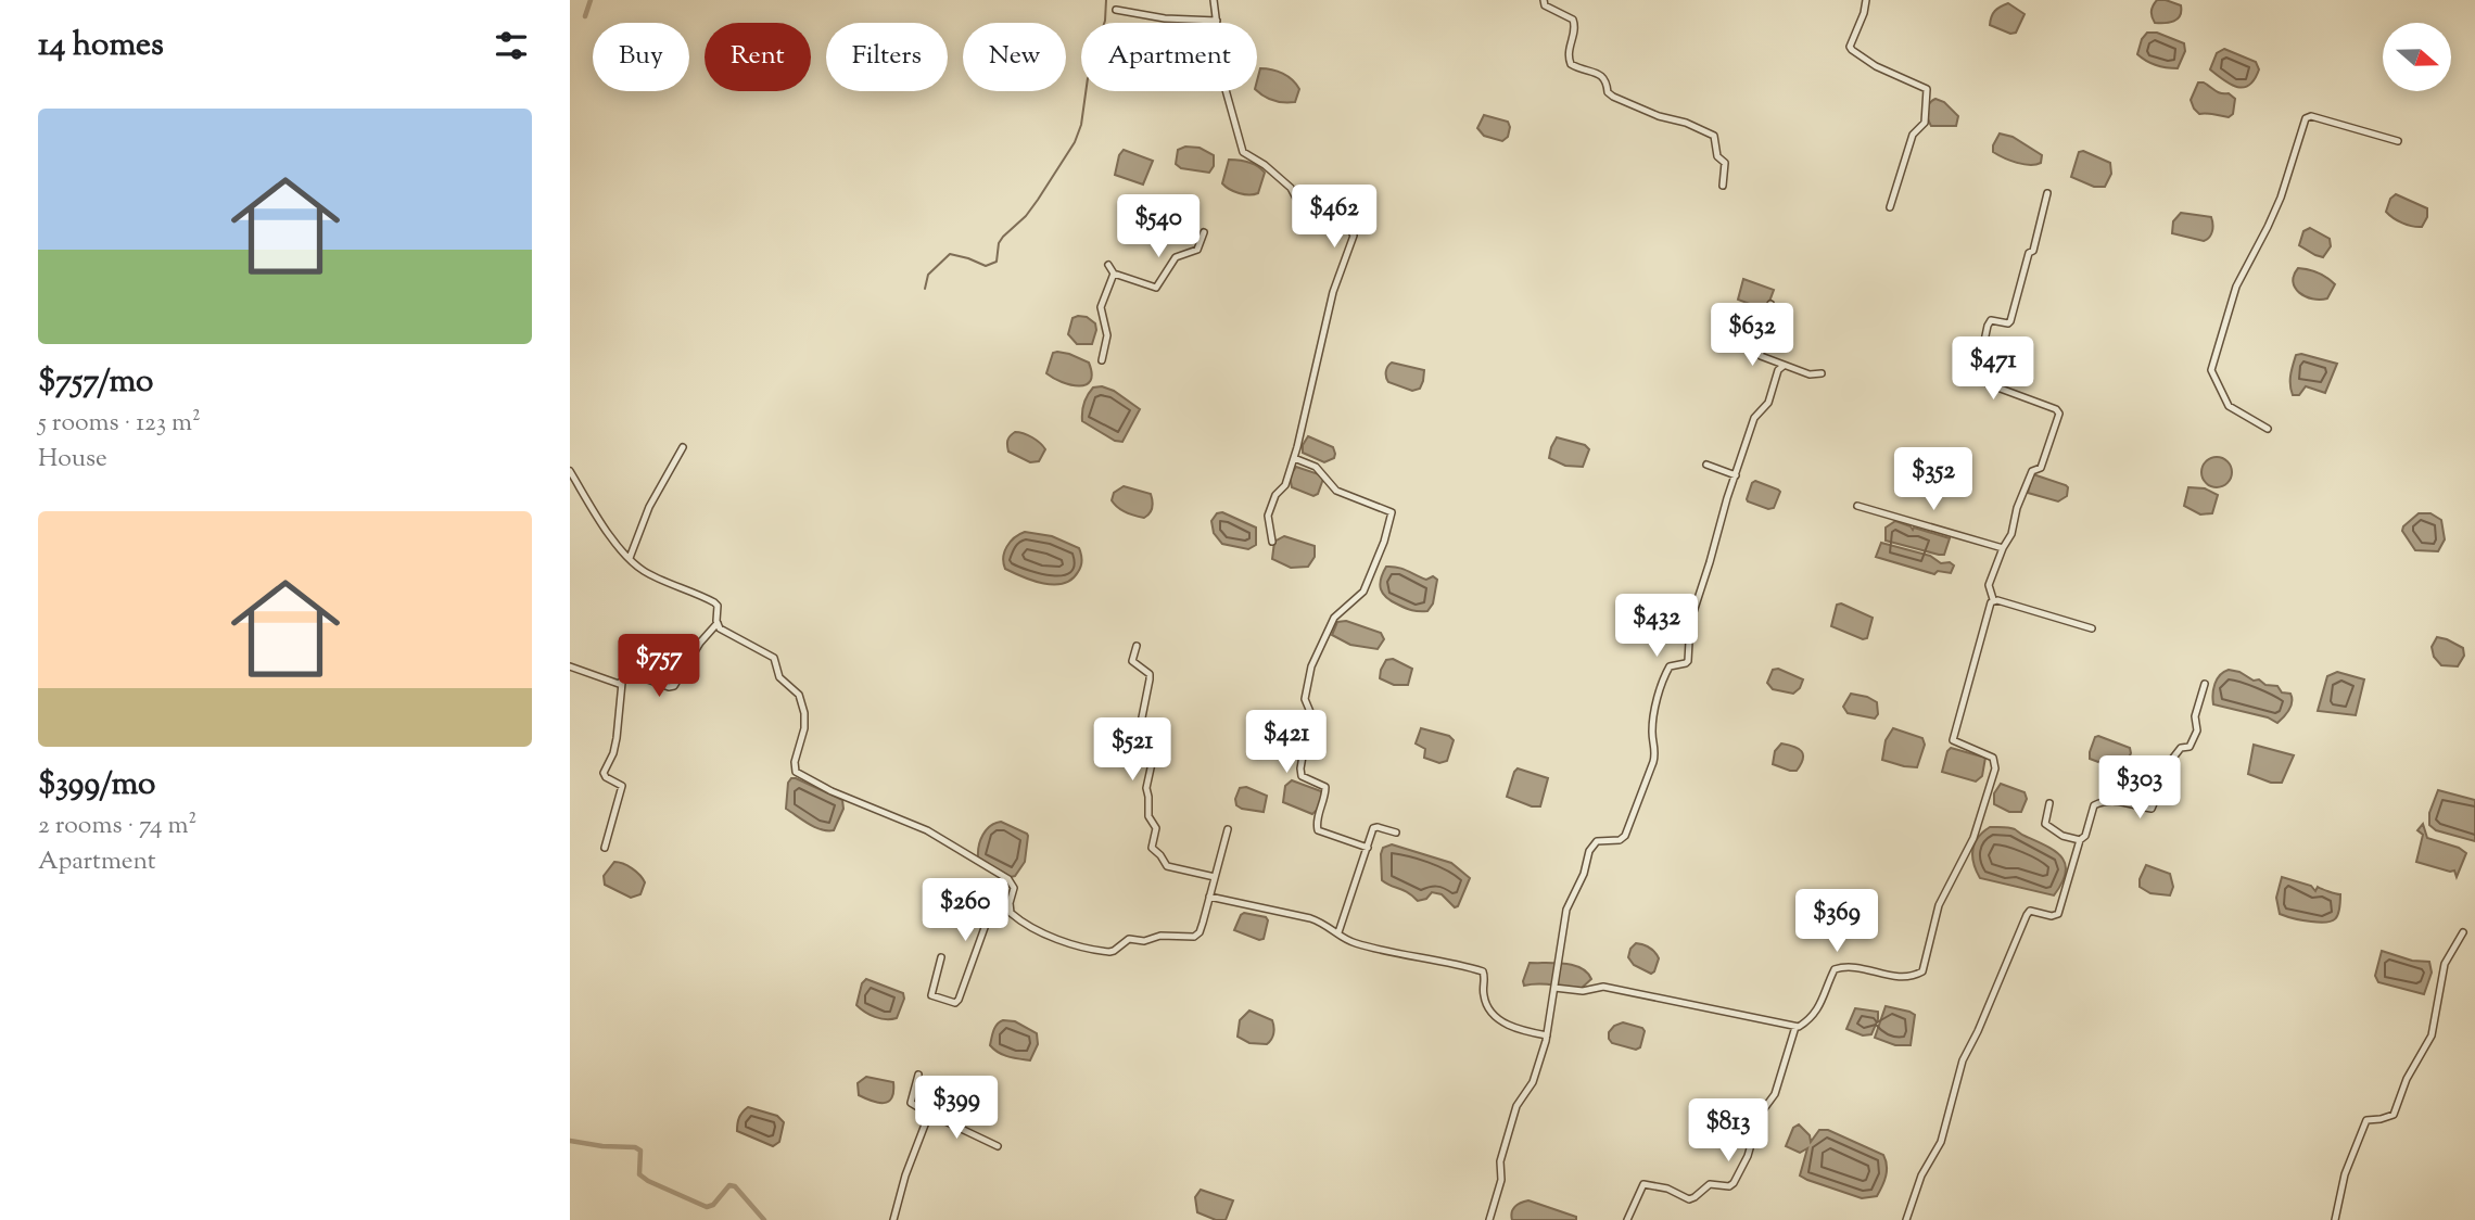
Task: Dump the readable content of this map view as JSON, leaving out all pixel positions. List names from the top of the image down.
{
  "north": "right",
  "page": {
    "heading": "14 homes",
    "chip": [
      "Buy",
      "Rent",
      "Filters",
      "New",
      "Apartment"
    ],
    "list": [
      {
        "name": "$757/mo",
        "note": "5 rooms · 123 m² · House"
      },
      {
        "name": "$399/mo",
        "note": "2 rooms · 74 m² · Apartment"
      }
    ],
    "price": [
      "$462",
      "$540",
      "$632",
      "$471",
      "$352",
      "$432",
      "$757",
      "$421",
      "$521",
      "$303",
      "$260",
      "$369",
      "$399",
      "$813"
    ]
  }
}
